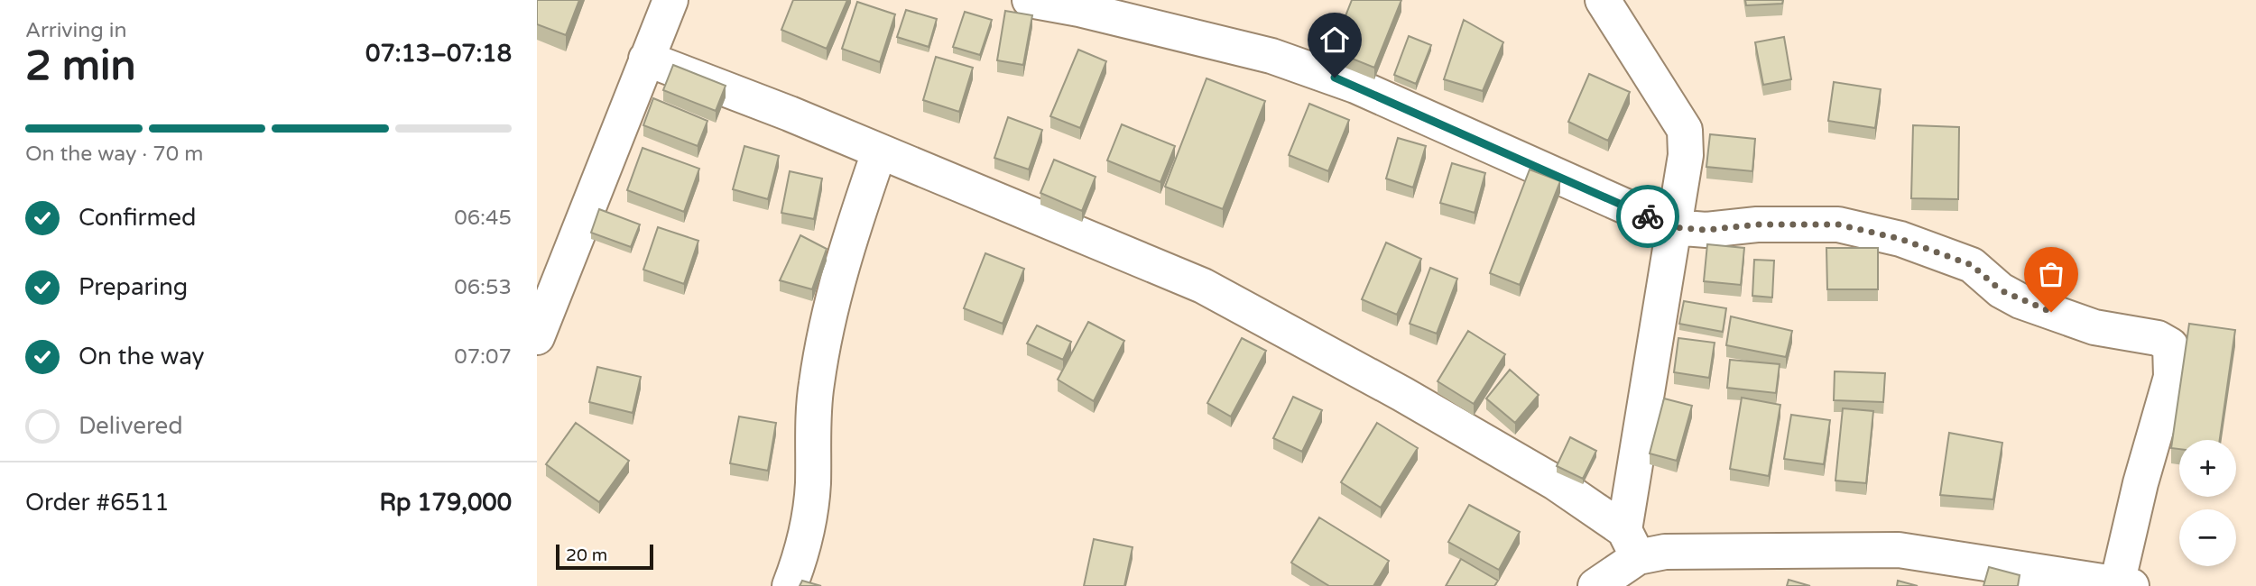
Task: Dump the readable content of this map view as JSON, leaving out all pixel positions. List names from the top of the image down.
{
  "scale_bar": "20 m",
  "page": {
    "heading": ["2 min", "Arriving in", "07:13–07:18"],
    "panel": ["Order #6511", "Rp 179,000"],
    "bar": "On the way · 70 m",
    "list": [
      ["Confirmed", "06:45"],
      ["Preparing", "06:53"],
      ["On the way", "07:07"],
      "Delivered"
    ],
    "map_buttons": ["+", "−"],
    "scale": "20 m"
  }
}
